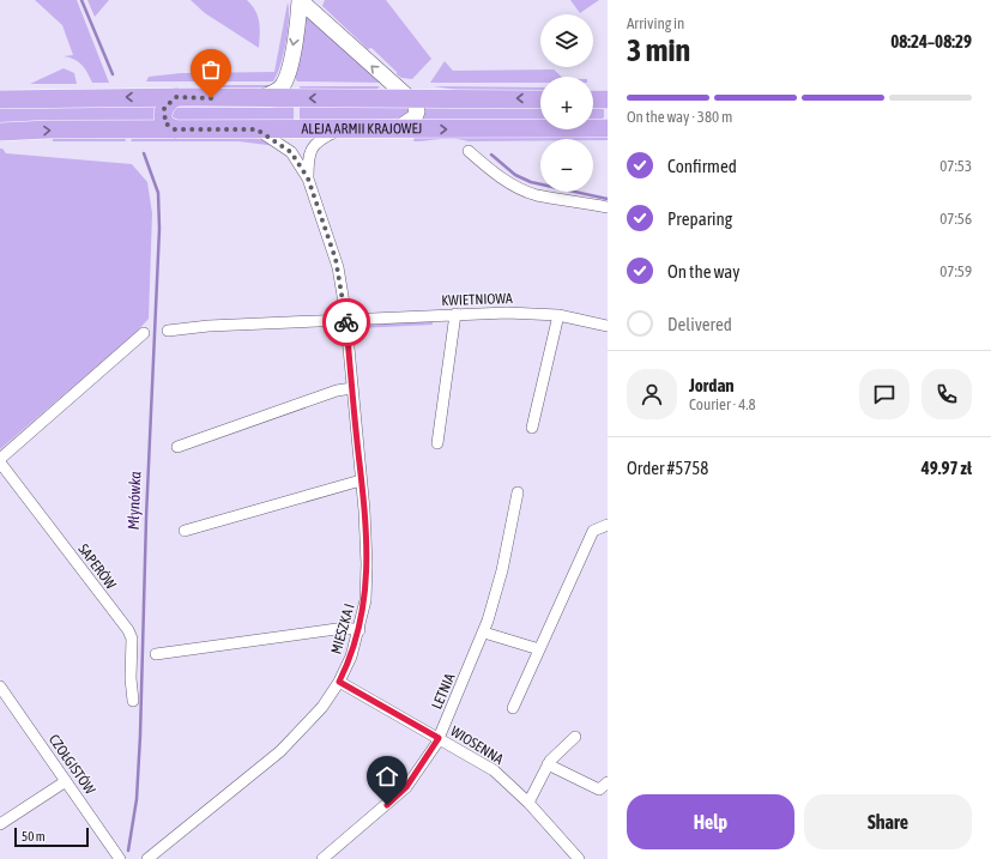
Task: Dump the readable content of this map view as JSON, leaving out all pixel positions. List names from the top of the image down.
{
  "streets": {
    "main road": ["ALEJA ARMII KRAJOWEJ"],
    "street": [
      "KWIETNIOWA",
      "SAPERÓW",
      "MIESZKA I",
      "LETNIA",
      "WIOSENNA",
      "CZOŁGISTÓW"
    ]
  },
  "crossings": [
    ["ALEJA ARMII KRAJOWEJ", "MIESZKA I"],
    ["KWIETNIOWA", "MIESZKA I"],
    ["MIESZKA I", "WIOSENNA"],
    ["LETNIA", "WIOSENNA"]
  ],
  "water": ["Młynówka"],
  "scale_bar": "50 m",
  "page": {
    "heading": ["3 min", "Arriving in", "08:24–08:29"],
    "panel": [
      "Jordan",
      "Courier · 4.8",
      "Order #5758",
      "49.97 zł"
    ],
    "map_buttons": ["+", "−"],
    "bar": "On the way · 380 m",
    "list": [
      ["Confirmed", "07:53"],
      ["Preparing", "07:56"],
      ["On the way", "07:59"],
      "Delivered"
    ],
    "buttons": ["Help", "Share"],
    "scale": "50 m"
  }
}
